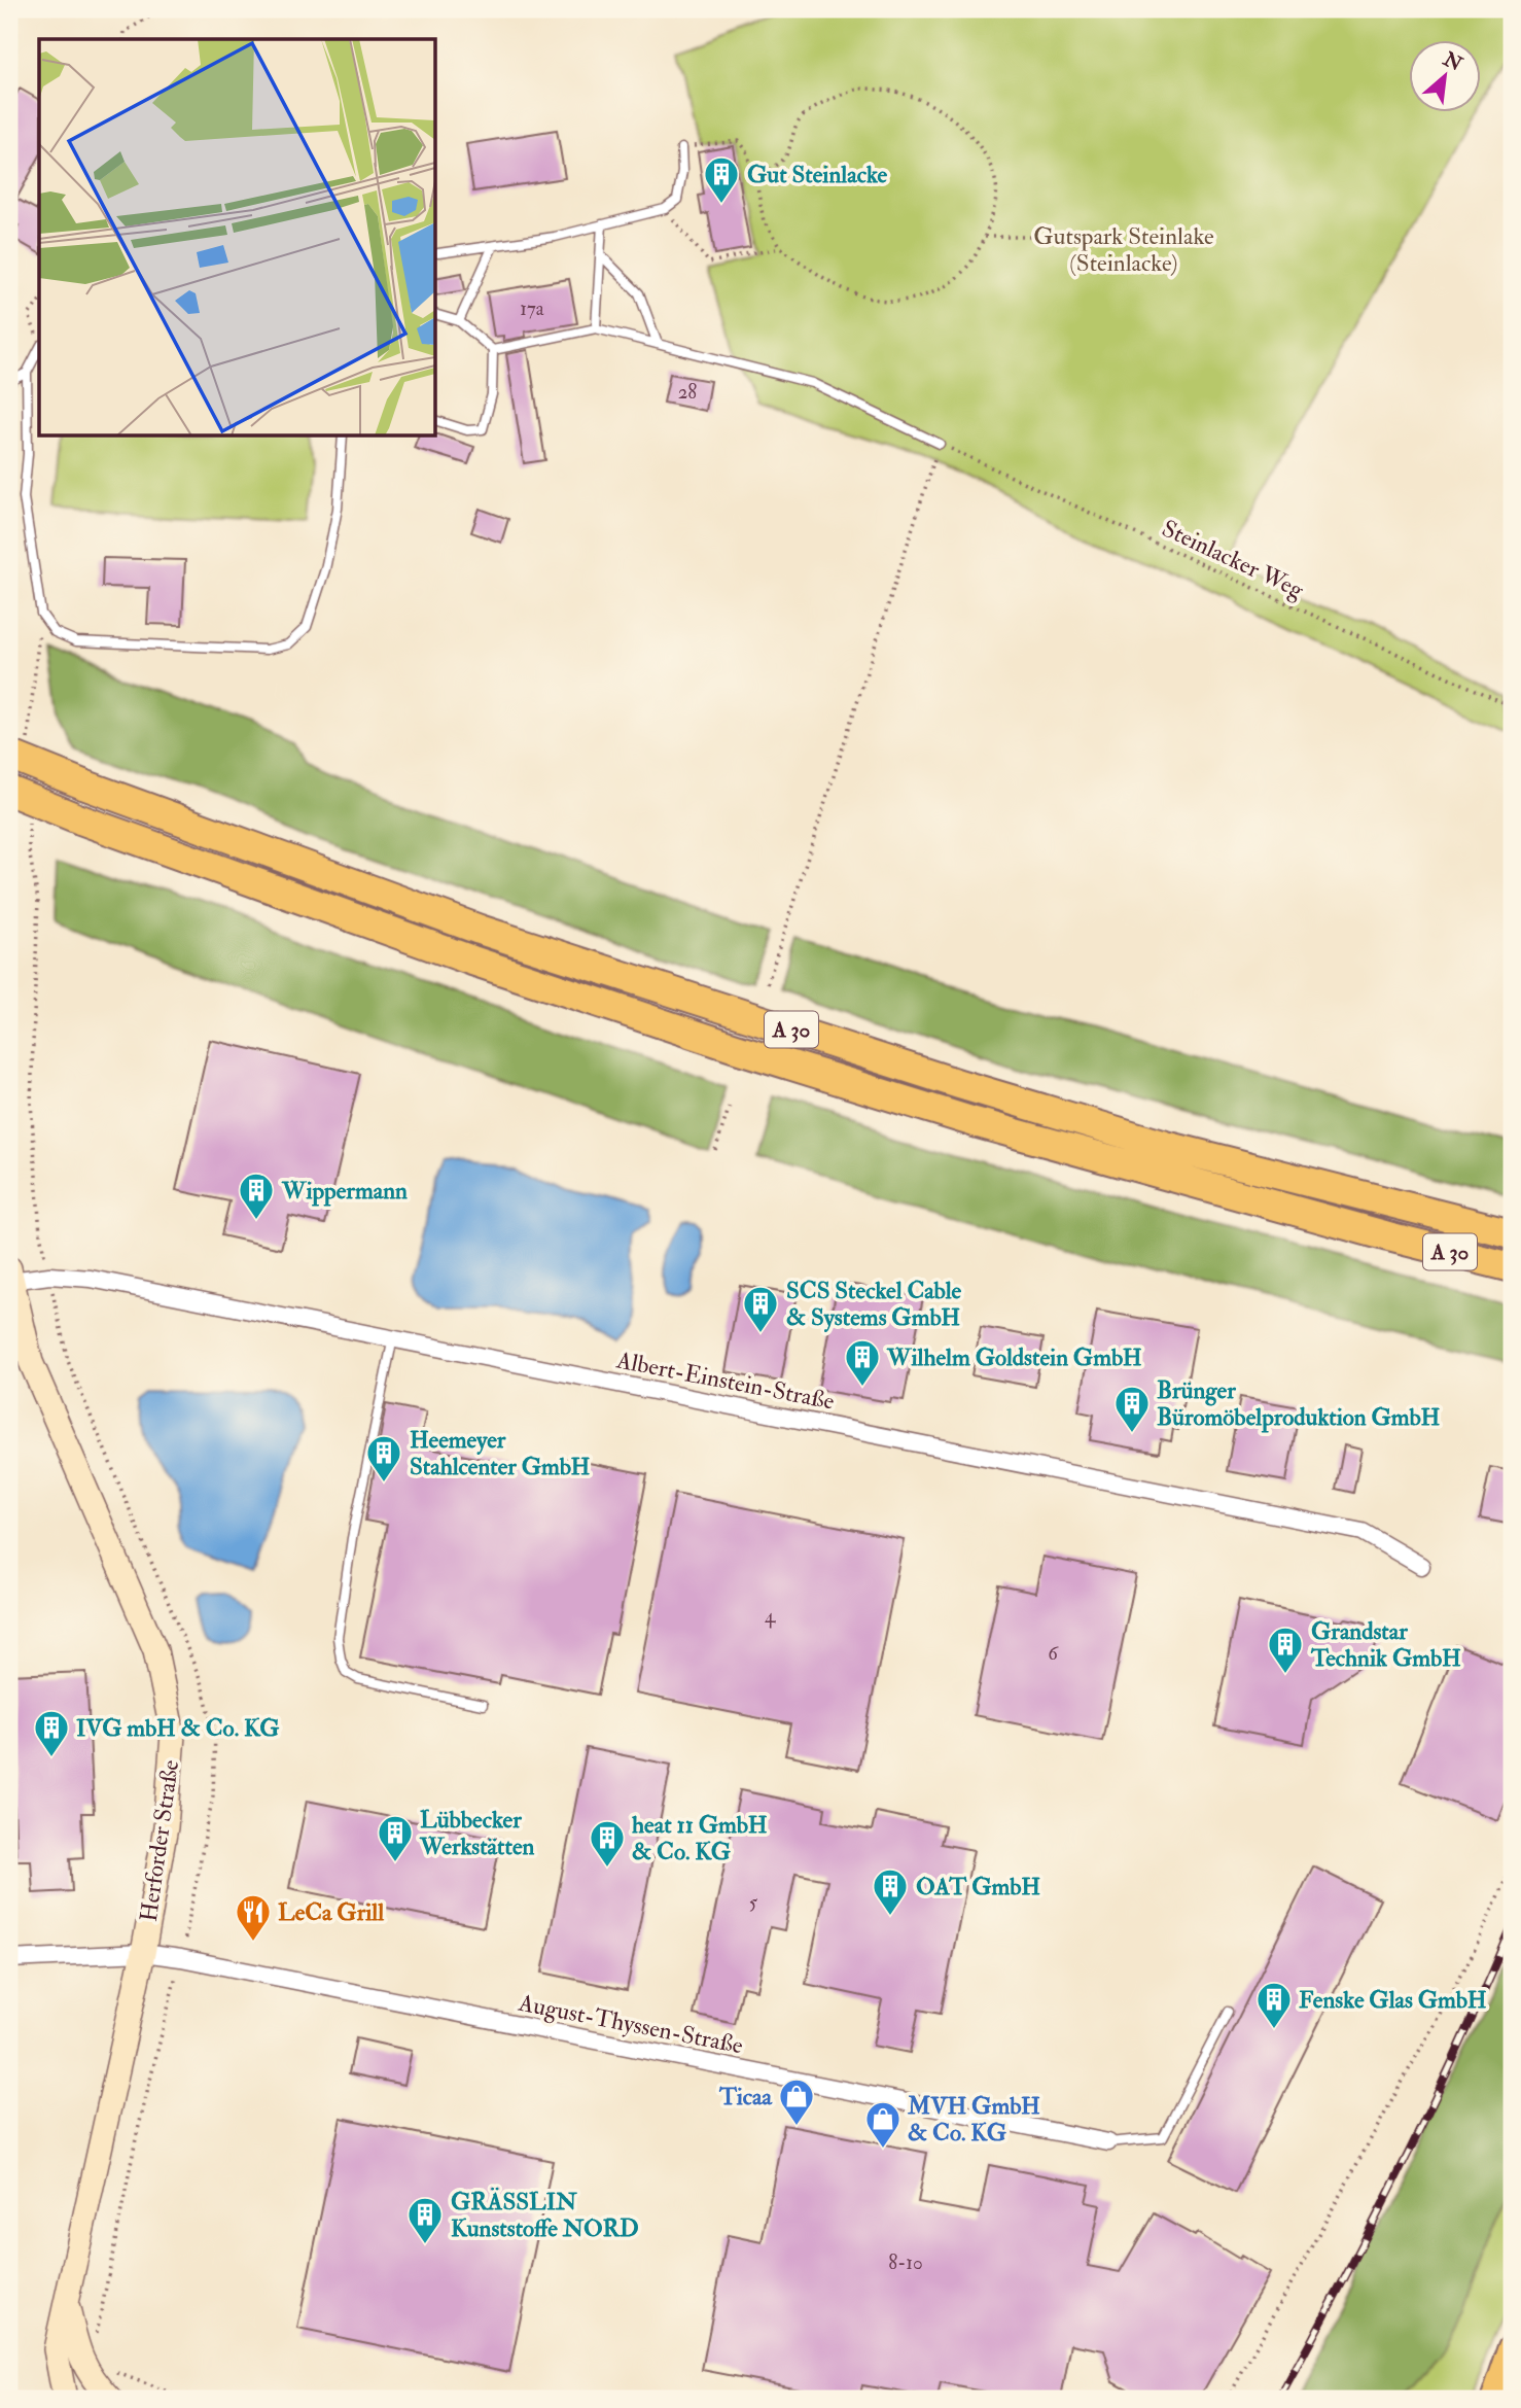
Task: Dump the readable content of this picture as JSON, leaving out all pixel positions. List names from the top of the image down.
{
  "streets": {
    "highway": ["A 30"],
    "street": ["Albert-Einstein-Straße", "Herforder Straße", "August-Thyssen-Straße"],
    "path": ["Steinlacker Weg"]
  },
  "crossings": [
    ["Albert-Einstein-Straße", "Herforder Straße"],
    ["Herforder Straße", "August-Thyssen-Straße"]
  ],
  "parks": ["Gutspark Steinlake (Steinlacke)"],
  "places": {
    "building": [
      "Gut Steinlacke",
      "Wippermann",
      "SCS Steckel Cable & Systems GmbH",
      "Wilhelm Goldstein GmbH",
      "Brünger Büromöbelproduktion GmbH",
      "Heemeyer Stahlcenter GmbH",
      "Grandstar Technik GmbH",
      "IVG mbH & Co. KG",
      "Lübbecker Werkstätten",
      "heat 11 GmbH & Co. KG",
      "OAT GmbH",
      "Fenske Glas GmbH",
      "GRÄSSLIN Kunststoffe NORD"
    ],
    "restaurant": ["LeCa Grill"],
    "shop": ["Ticaa", "MVH GmbH & Co. KG"]
  },
  "house_numbers": [
    "17a",
    "28",
    "4",
    "6",
    "5",
    "8-10"
  ],
  "north": "top right"
}
